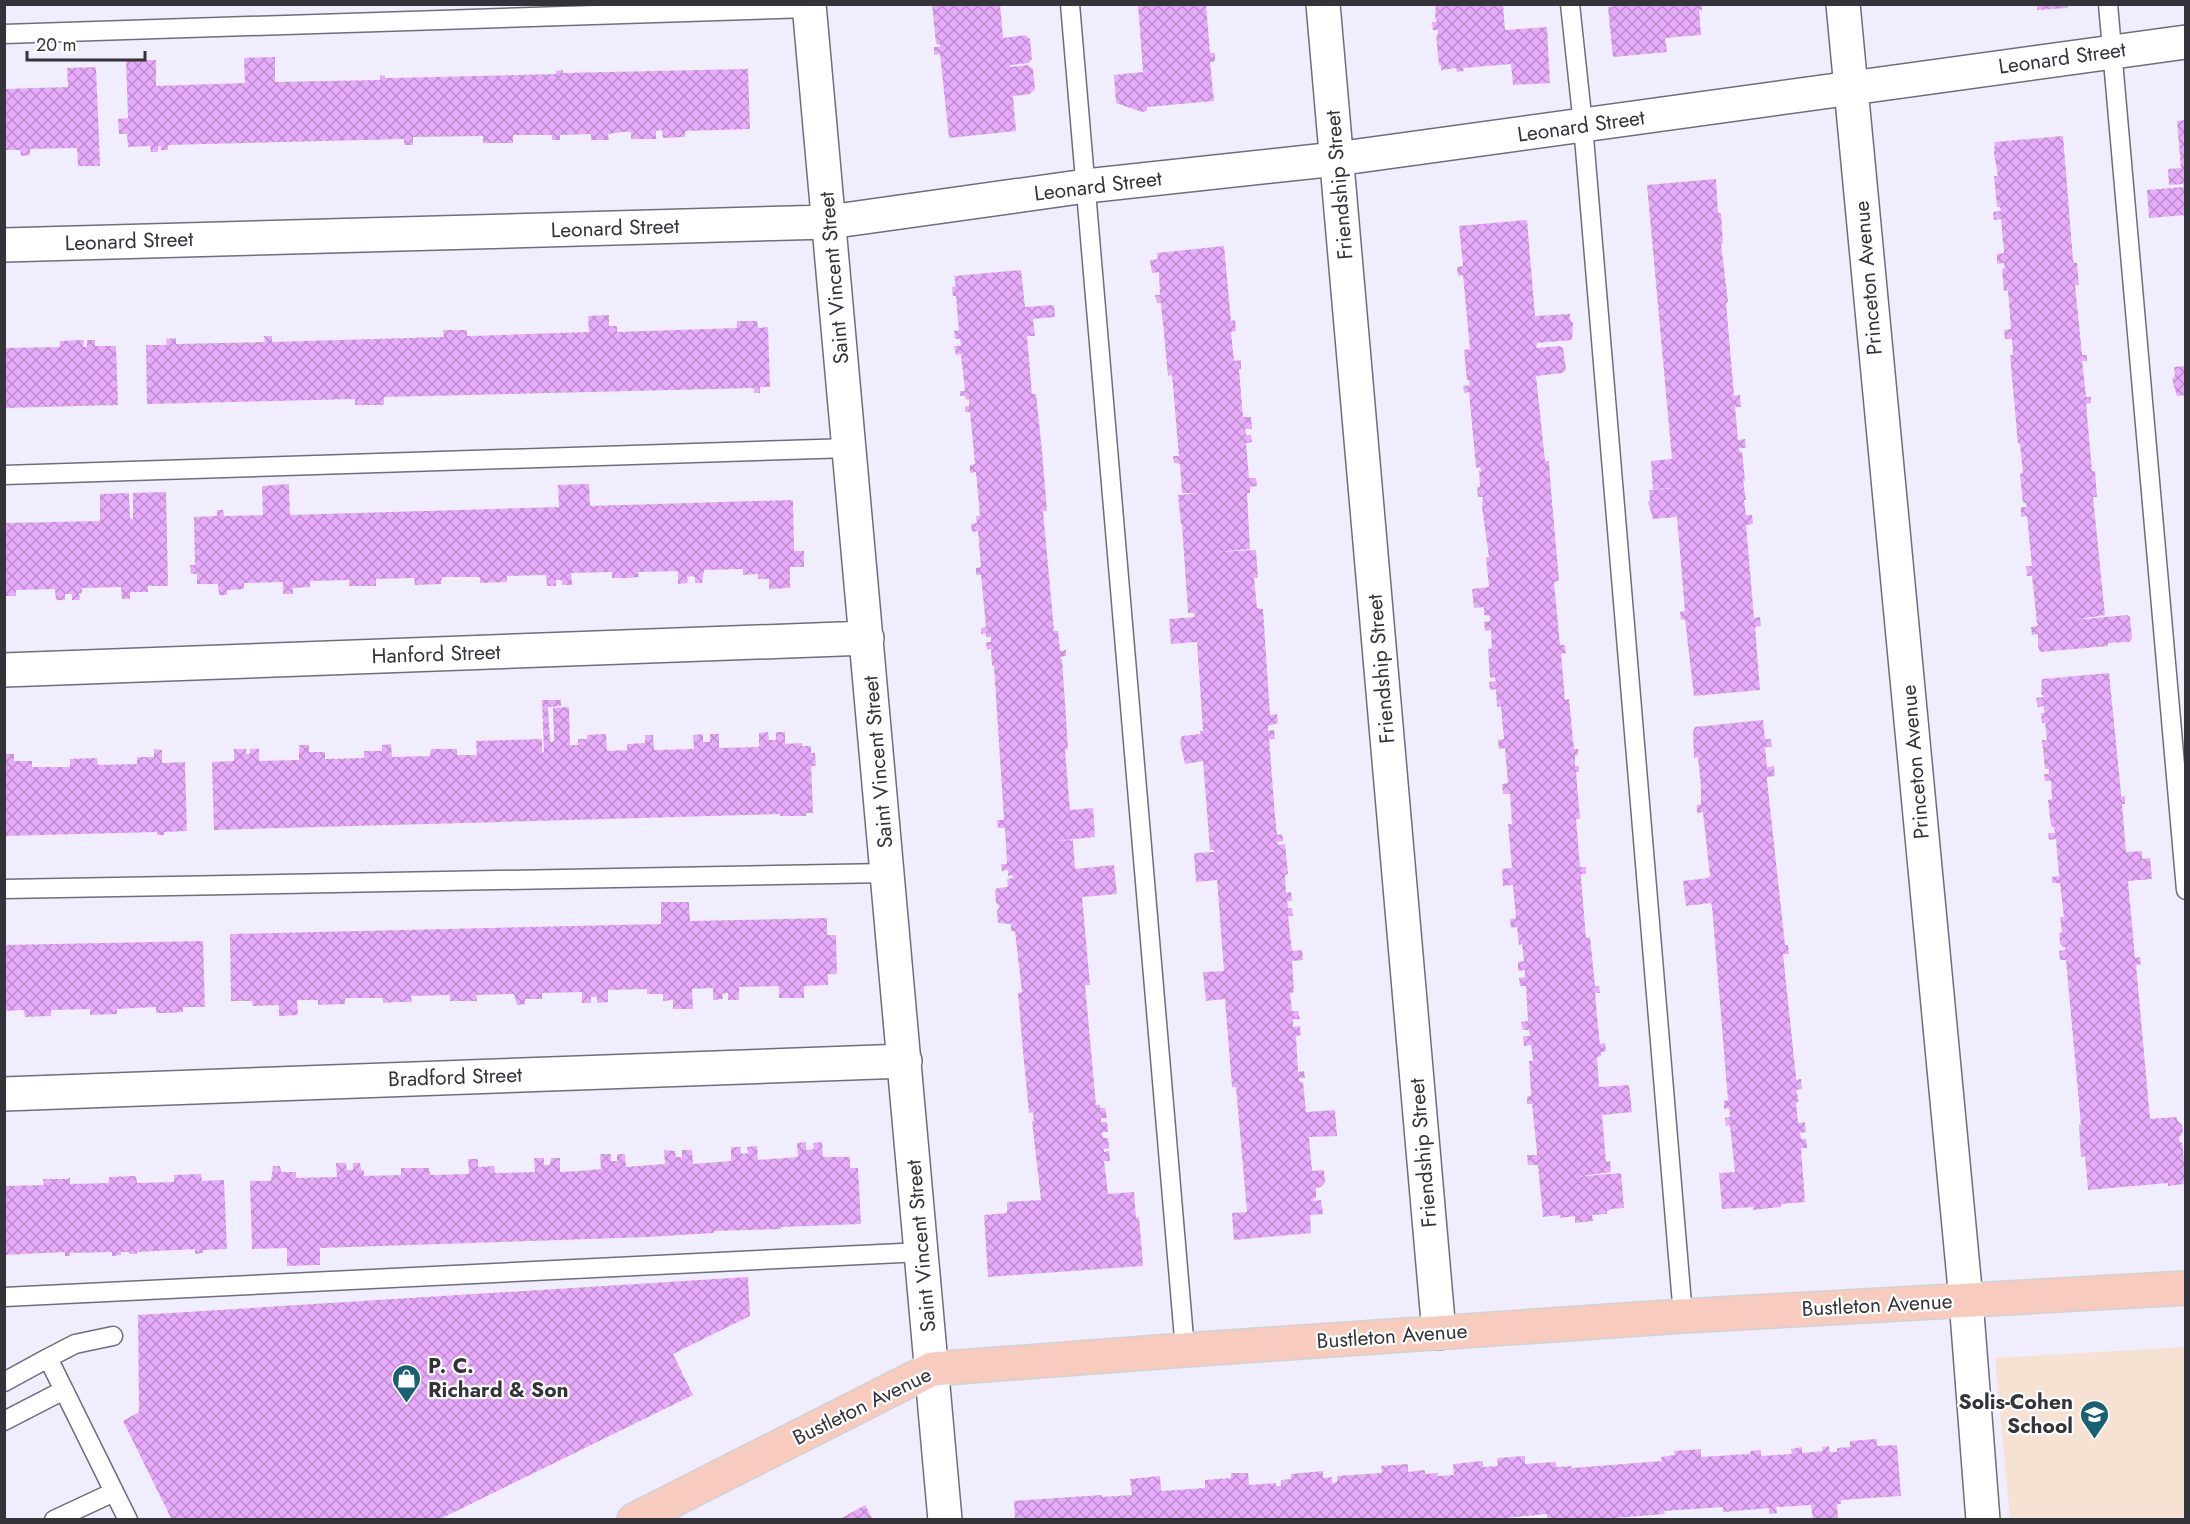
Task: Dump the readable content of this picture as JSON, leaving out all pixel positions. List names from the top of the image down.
{
  "streets": {
    "main road": ["Bustleton Avenue"],
    "street": [
      "Leonard Street",
      "Friendship Street",
      "Saint Vincent Street",
      "Princeton Avenue",
      "Hanford Street",
      "Bradford Street"
    ]
  },
  "crossings": [
    ["Leonard Street", "Friendship Street"],
    ["Leonard Street", "Saint Vincent Street"],
    ["Leonard Street", "Princeton Avenue"],
    ["Friendship Street", "Bustleton Avenue"],
    ["Saint Vincent Street", "Hanford Street"],
    ["Saint Vincent Street", "Bradford Street"],
    ["Saint Vincent Street", "Bustleton Avenue"],
    ["Princeton Avenue", "Bustleton Avenue"]
  ],
  "places": {
    "shop": ["P. C. Richard & Son"],
    "school or university": ["Solis-Cohen School"]
  },
  "scale_bar": "20 m"
}
